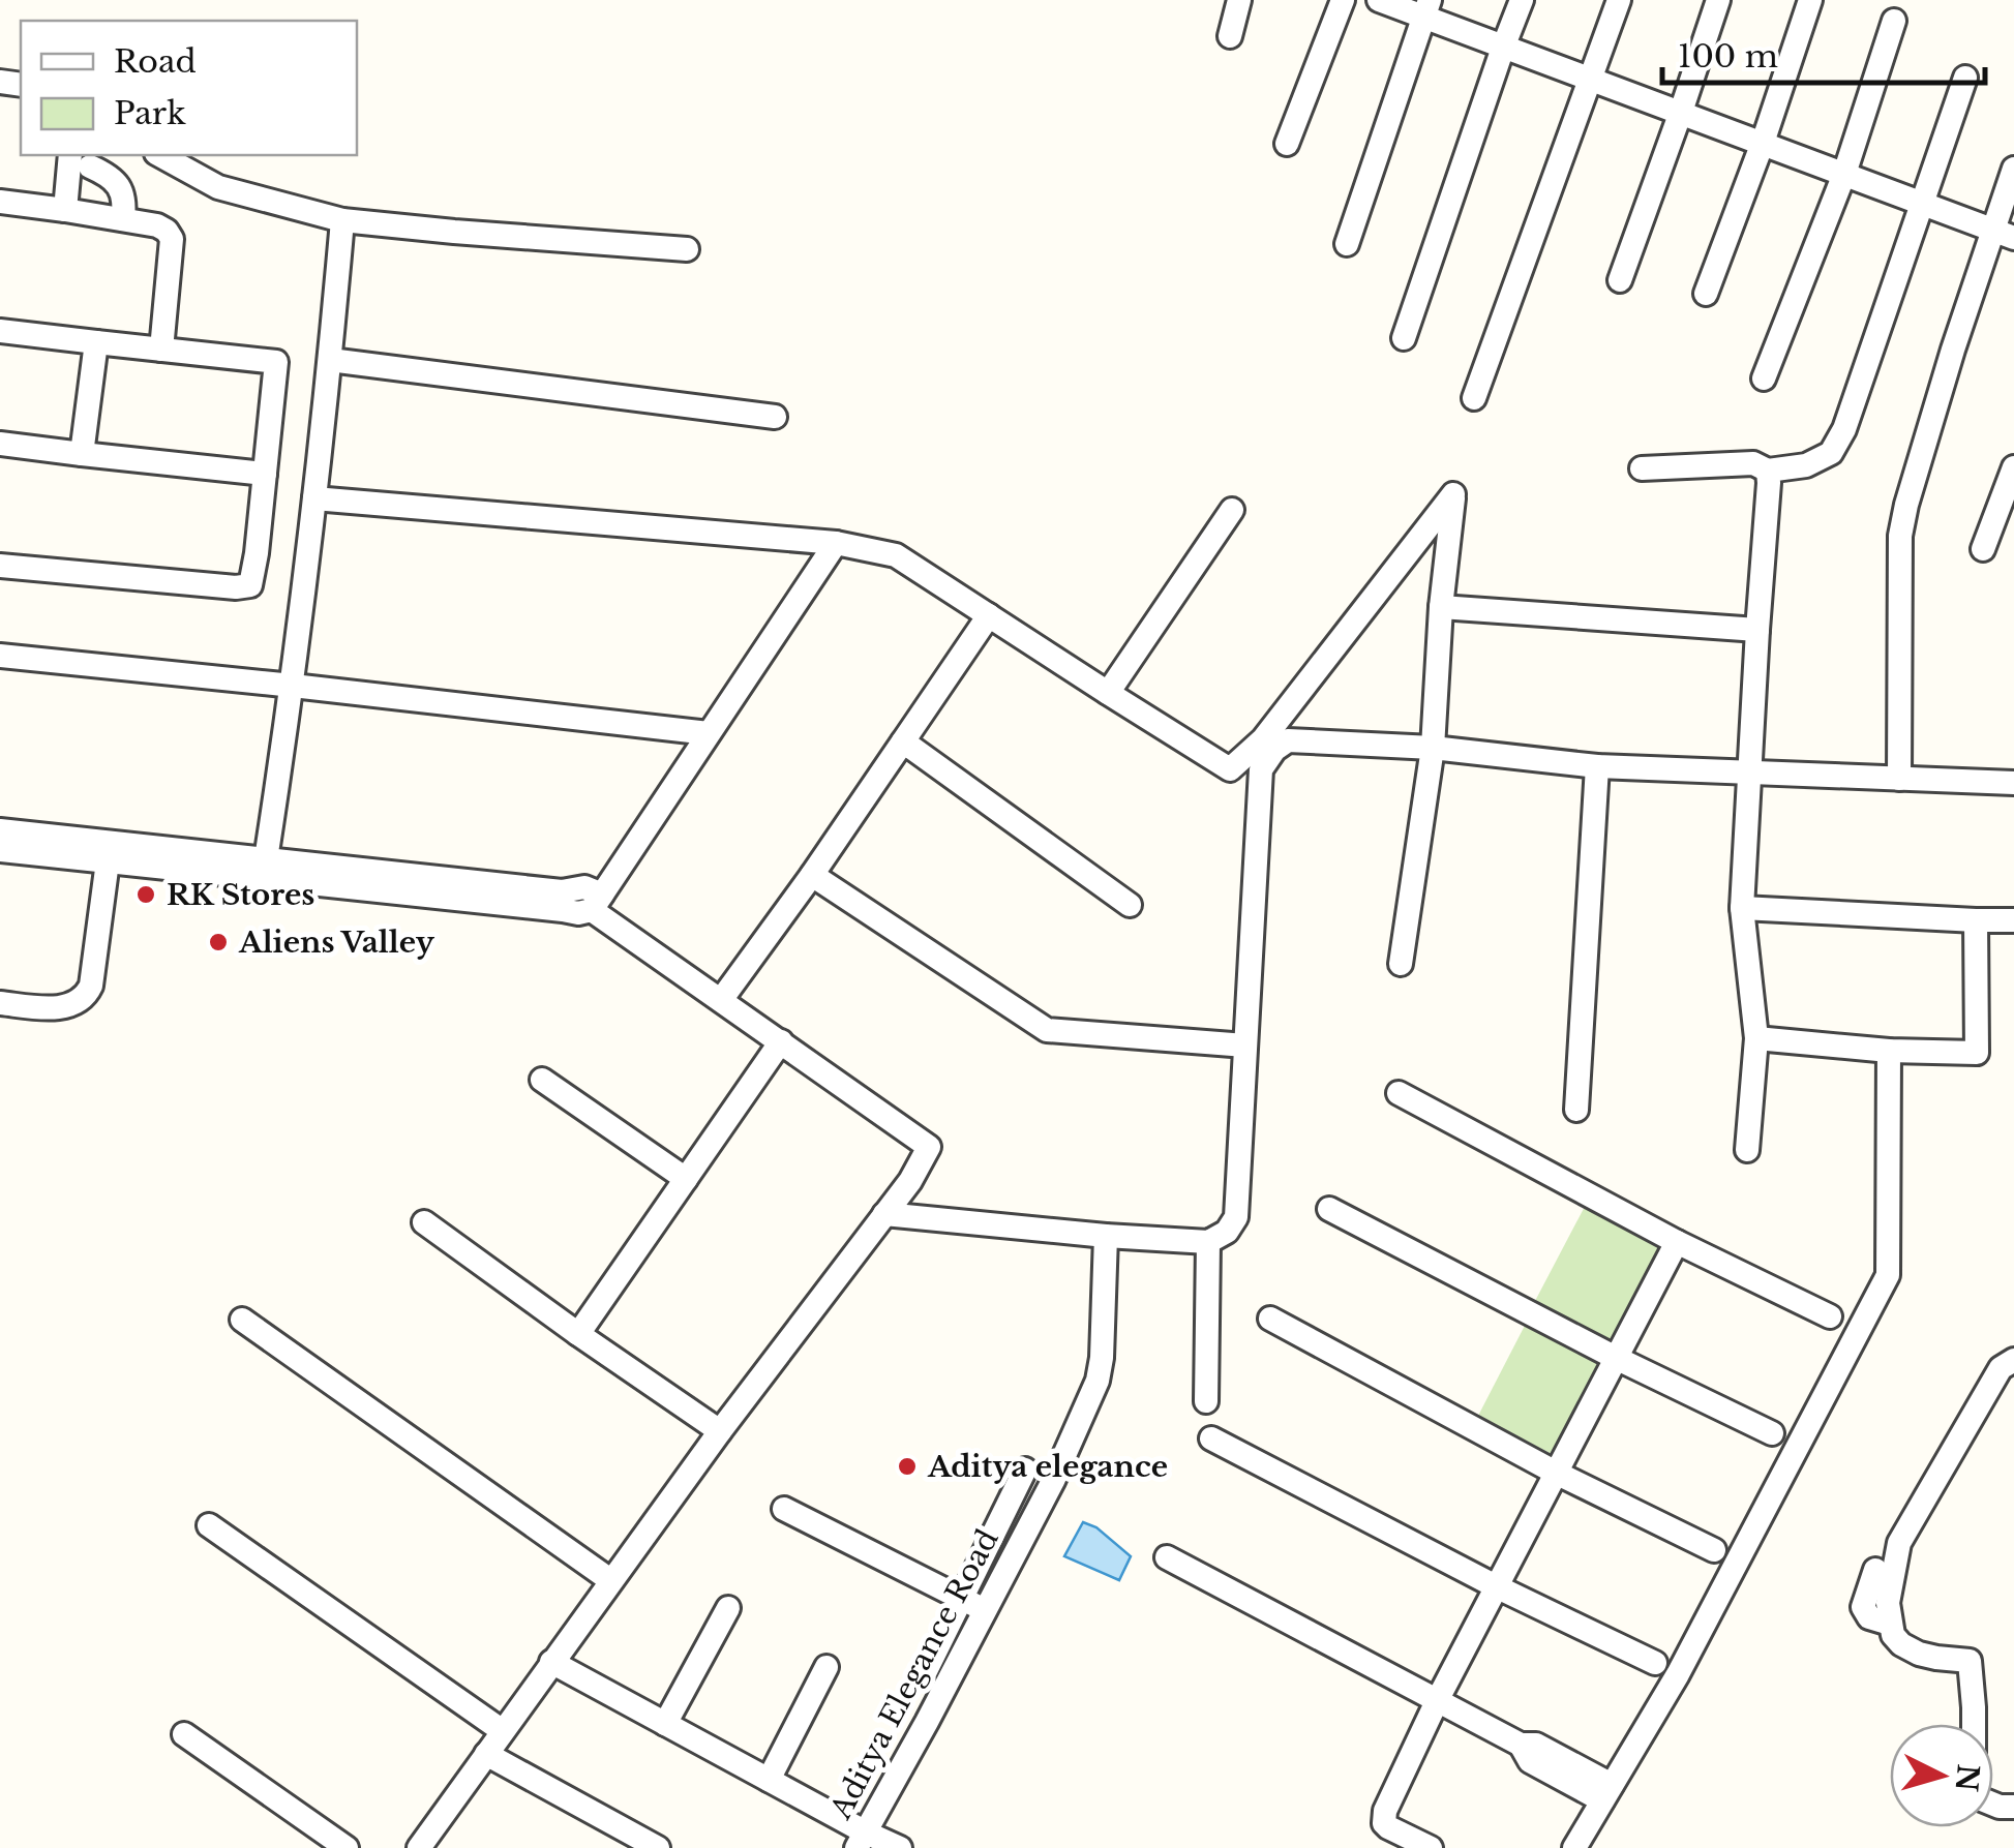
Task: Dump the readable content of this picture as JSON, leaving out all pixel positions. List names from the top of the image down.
{
  "streets": {
    "street": ["Aditya Elegance Road"]
  },
  "places": ["RK Stores", "Aliens Valley", "Aditya elegance"],
  "legend": ["Road", "Park"],
  "scale_bar": "100 m",
  "north": "right"
}
